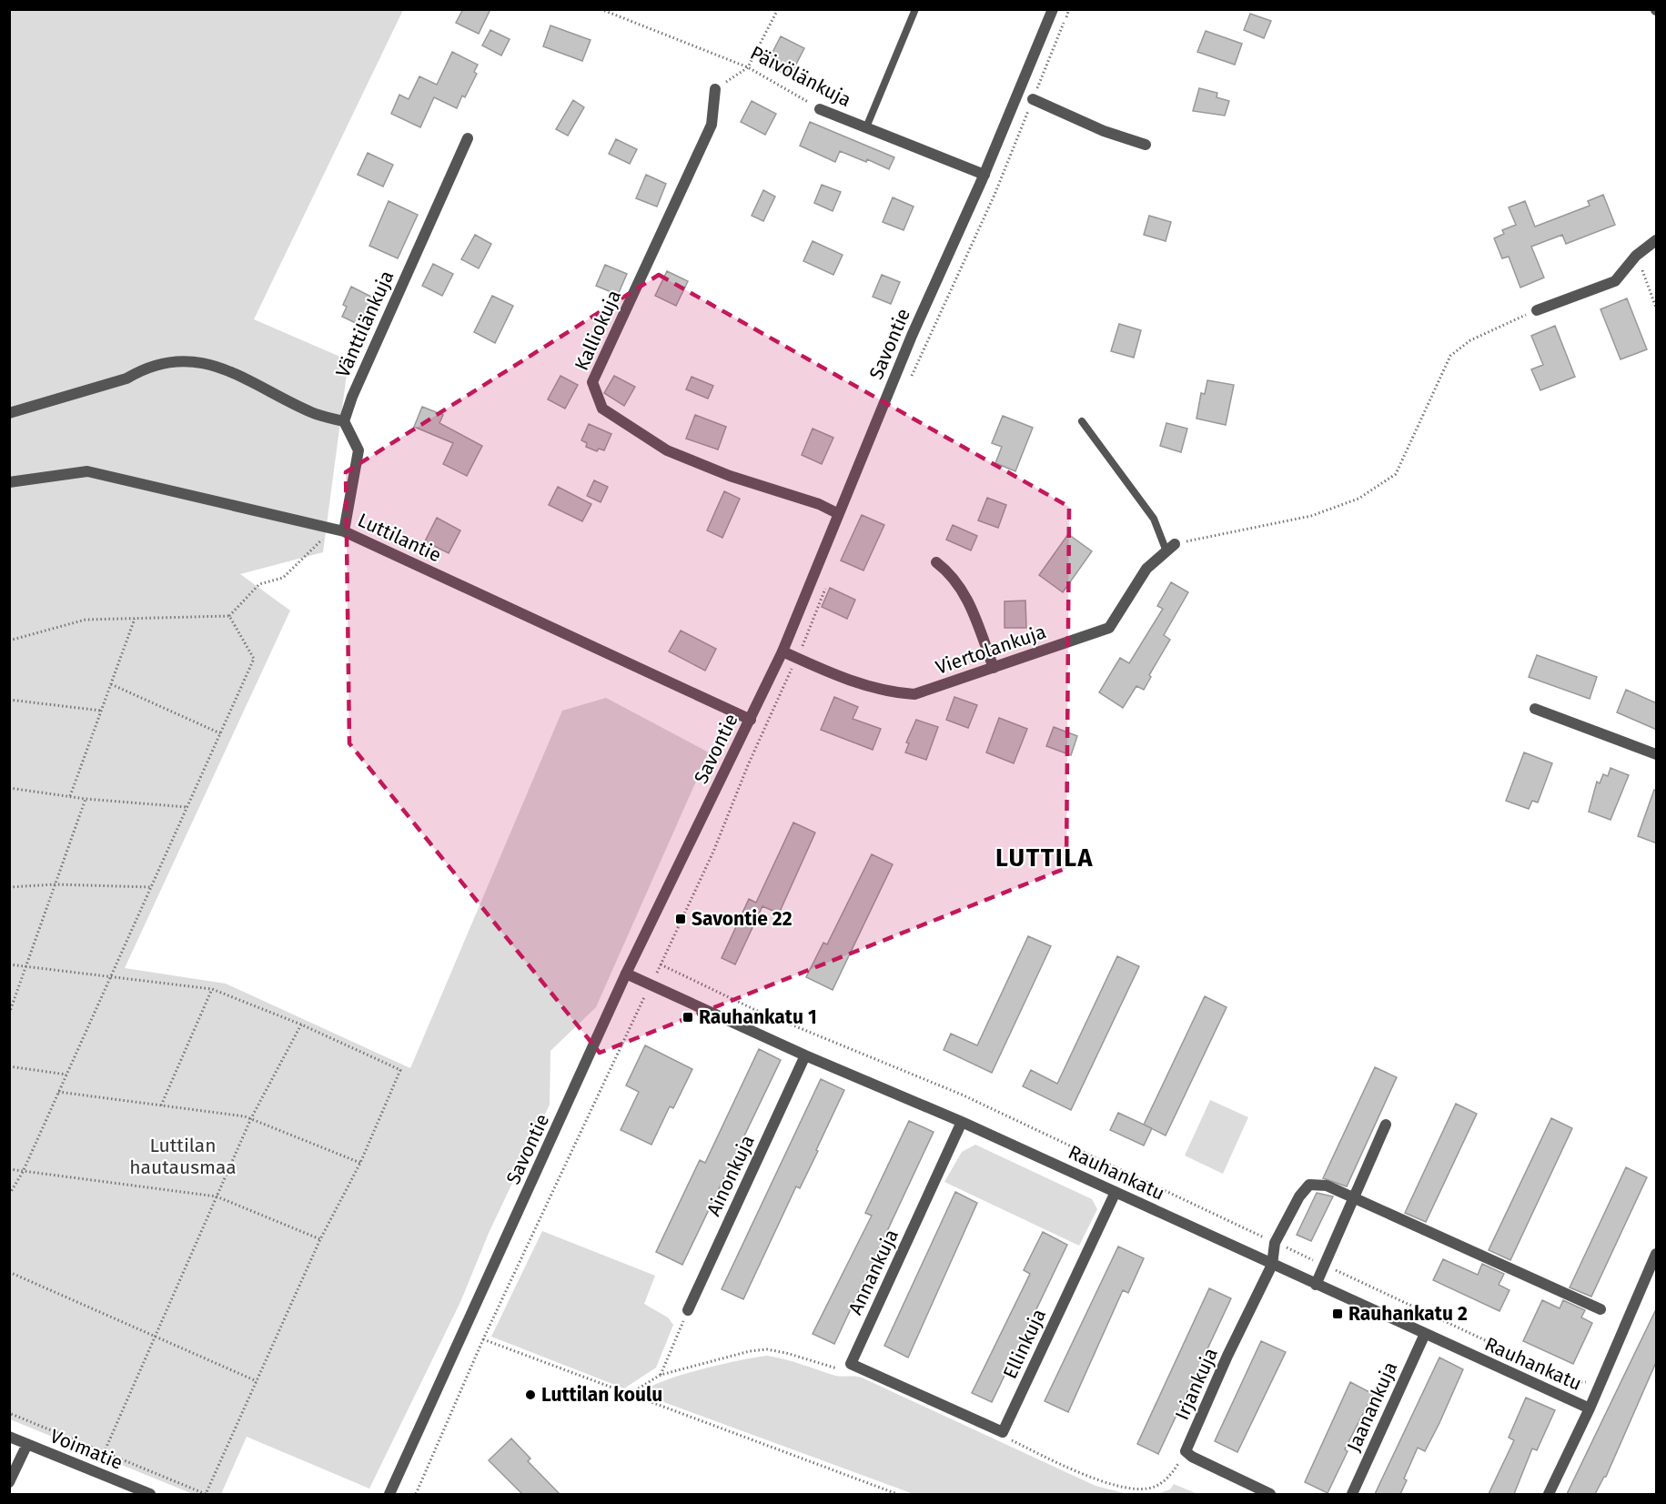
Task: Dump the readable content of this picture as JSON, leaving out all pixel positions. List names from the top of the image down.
{
  "streets": {
    "street": [
      "Päivölänkuja",
      "Vänttilänkuja",
      "Kalliokuja",
      "Savontie",
      "Luttilantie",
      "Viertolankuja",
      "Rauhankatu",
      "Ainonkuja",
      "Annankuja",
      "Ellinkuja",
      "Irjankuja",
      "Jaanankuja",
      "Voimatie"
    ]
  },
  "crossings": [
    ["Päivölänkuja", "Savontie"],
    ["Kalliokuja", "Savontie"],
    ["Savontie", "Luttilantie"],
    ["Savontie", "Viertolankuja"],
    ["Savontie", "Rauhankatu"],
    ["Rauhankatu", "Ainonkuja"],
    ["Rauhankatu", "Annankuja"],
    ["Rauhankatu", "Ellinkuja"],
    ["Rauhankatu", "Irjankuja"],
    ["Rauhankatu", "Jaanankuja"]
  ],
  "districts": ["LUTTILA"],
  "parks": ["Luttilan hautausmaa"],
  "places": {
    "transit": ["Savontie 22", "Rauhankatu 1", "Rauhankatu 2"],
    "other": ["Luttilan koulu"]
  }
}
